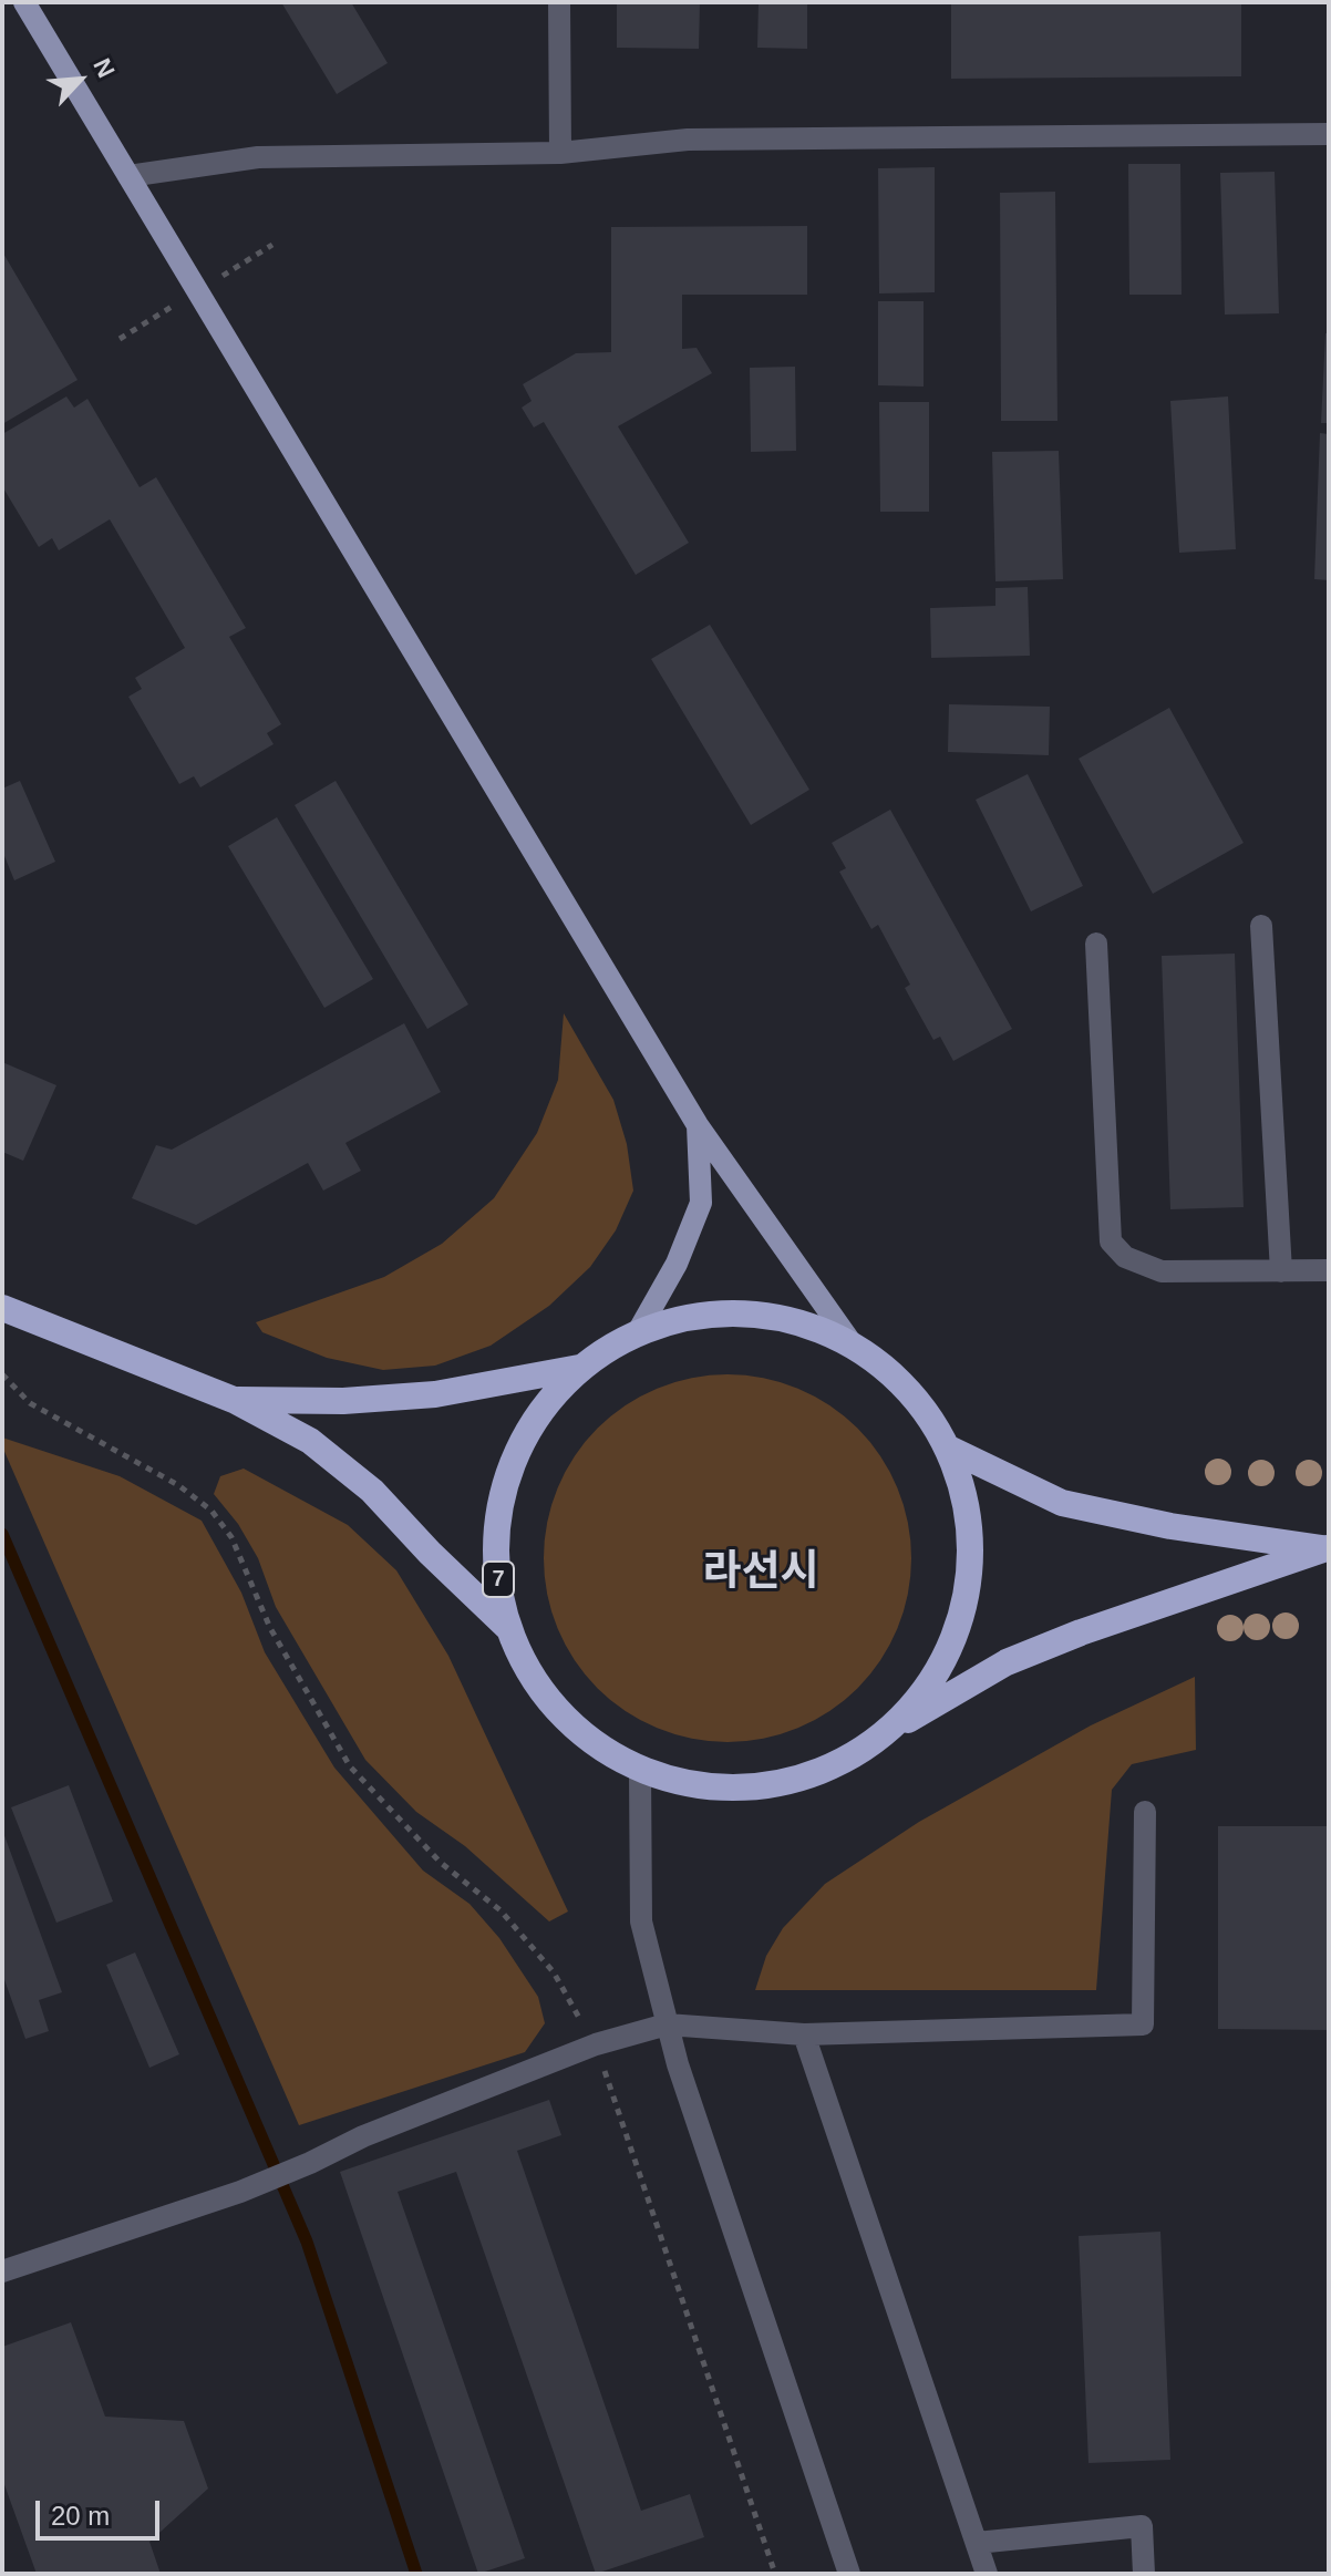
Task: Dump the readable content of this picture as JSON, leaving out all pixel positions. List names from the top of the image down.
{
  "streets": {
    "highway": ["7"]
  },
  "districts": ["라선시"],
  "scale_bar": "20 m",
  "north": "top right"
}
